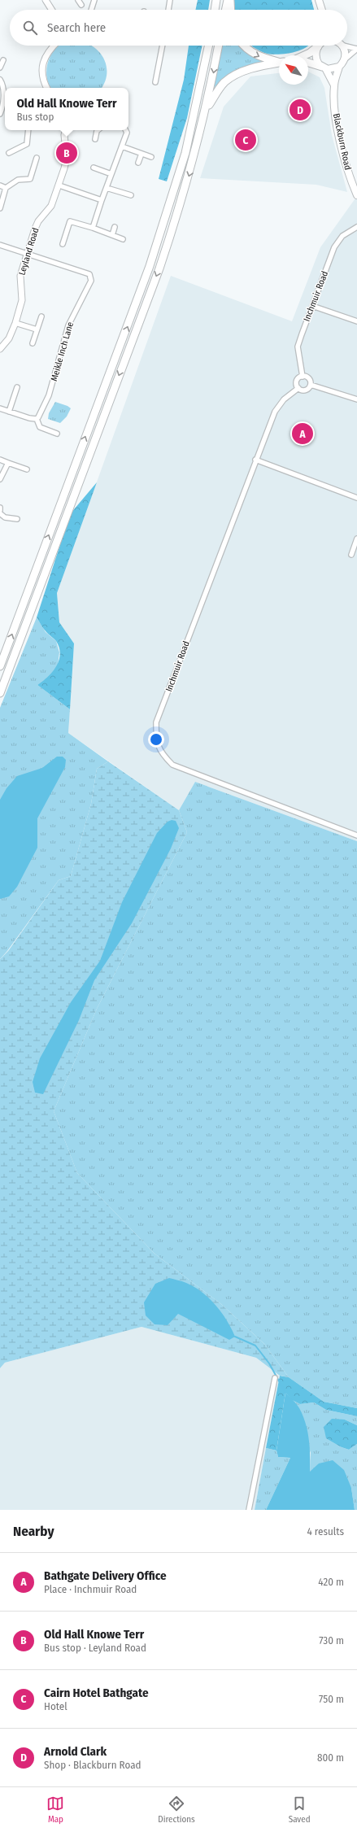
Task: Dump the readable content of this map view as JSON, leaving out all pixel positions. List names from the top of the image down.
{
  "streets": {
    "main road": ["Blackburn Road"],
    "street": ["Leyland Road", "Inchmuir Road", "Meikle Inch Lane"]
  },
  "crossings": [
    ["Leyland Road", "Meikle Inch Lane"]
  ],
  "north": "top left",
  "page": {
    "search": "Search here",
    "popup": ["Old Hall Knowe Terr", "Bus stop"],
    "pins": [
      "D",
      "C",
      "B",
      "A"
    ],
    "heading": ["Nearby", "4 results"],
    "list": [
      {
        "mark": "A",
        "name": "Bathgate Delivery Office",
        "note": "Place · Inchmuir Road",
        "value": "420 m"
      },
      {
        "mark": "B",
        "name": "Old Hall Knowe Terr",
        "note": "Bus stop · Leyland Road",
        "value": "730 m"
      },
      {
        "mark": "C",
        "name": "Cairn Hotel Bathgate",
        "note": "Hotel",
        "value": "750 m"
      },
      {
        "mark": "D",
        "name": "Arnold Clark",
        "note": "Shop · Blackburn Road",
        "value": "800 m"
      }
    ],
    "nav": ["Map", "Directions", "Saved"]
  }
}
